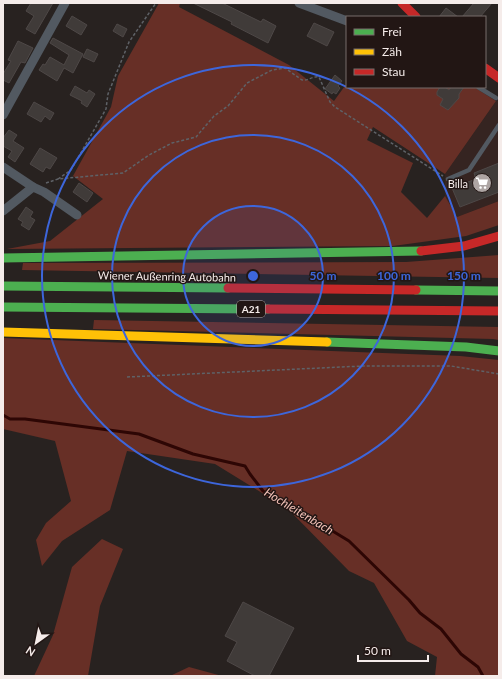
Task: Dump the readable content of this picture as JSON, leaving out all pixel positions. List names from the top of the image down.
{
  "streets": {
    "main road": ["Wiener Außenring Autobahn", "A21"]
  },
  "water": ["Hochleitenbach"],
  "places": {
    "supermarket": ["Billa"]
  },
  "legend": ["Frei", "Zäh", "Stau"],
  "scale_bar": "50 m",
  "north": "bottom left",
  "rings": ["50 m", "100 m", "150 m"]
}
